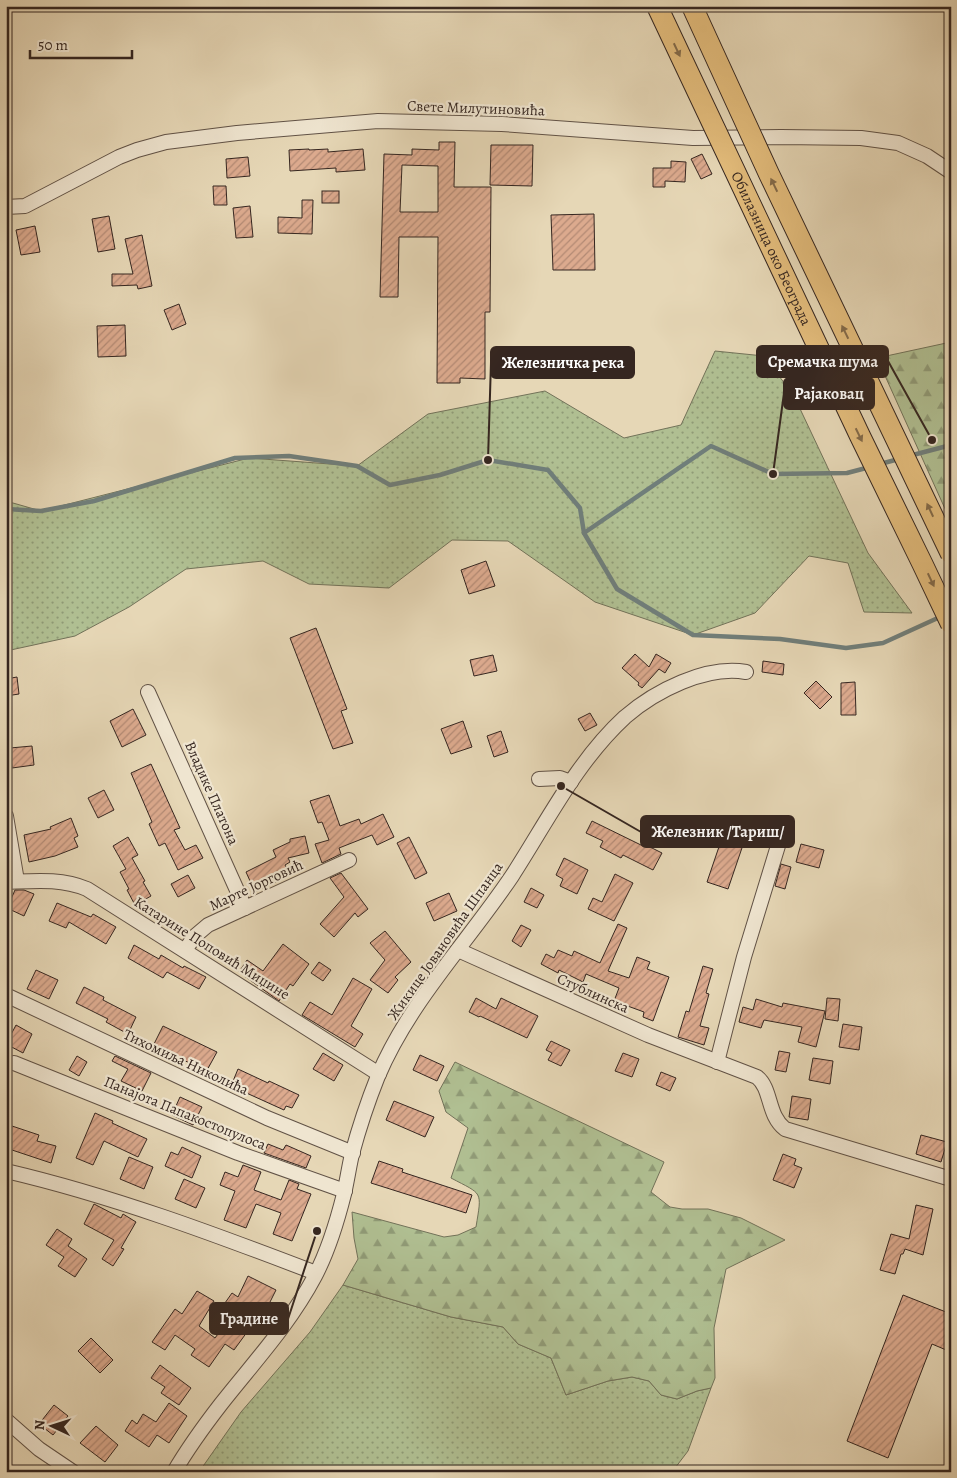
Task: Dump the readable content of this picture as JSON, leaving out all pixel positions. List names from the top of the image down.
{
  "streets": {
    "highway": ["Обилазница око Београда"],
    "street": [
      "Свете Милутиновића",
      "Владике Платона",
      "Марте Јорговић",
      "Жикице Јовановића Шпанца",
      "Катарине Поповић Миџине",
      "Стублинска",
      "Тихомиља Николића",
      "Панајота Папакостопулоса"
    ]
  },
  "crossings": [
    ["Владике Платона", "Марте Јорговић"],
    ["Марте Јорговић", "Катарине Поповић Миџине"],
    ["Жикице Јовановића Шпанца", "Катарине Поповић Миџине"],
    ["Жикице Јовановића Шпанца", "Стублинска"],
    ["Жикице Јовановића Шпанца", "Тихомиља Николића"],
    ["Жикице Јовановића Шпанца", "Панајота Папакостопулоса"]
  ],
  "places": [
    "Сремачка шума",
    "Железничка река",
    "Рајаковац",
    "Железник /Тариш/",
    "Градине"
  ],
  "scale_bar": "50 m",
  "north": "left"
}
